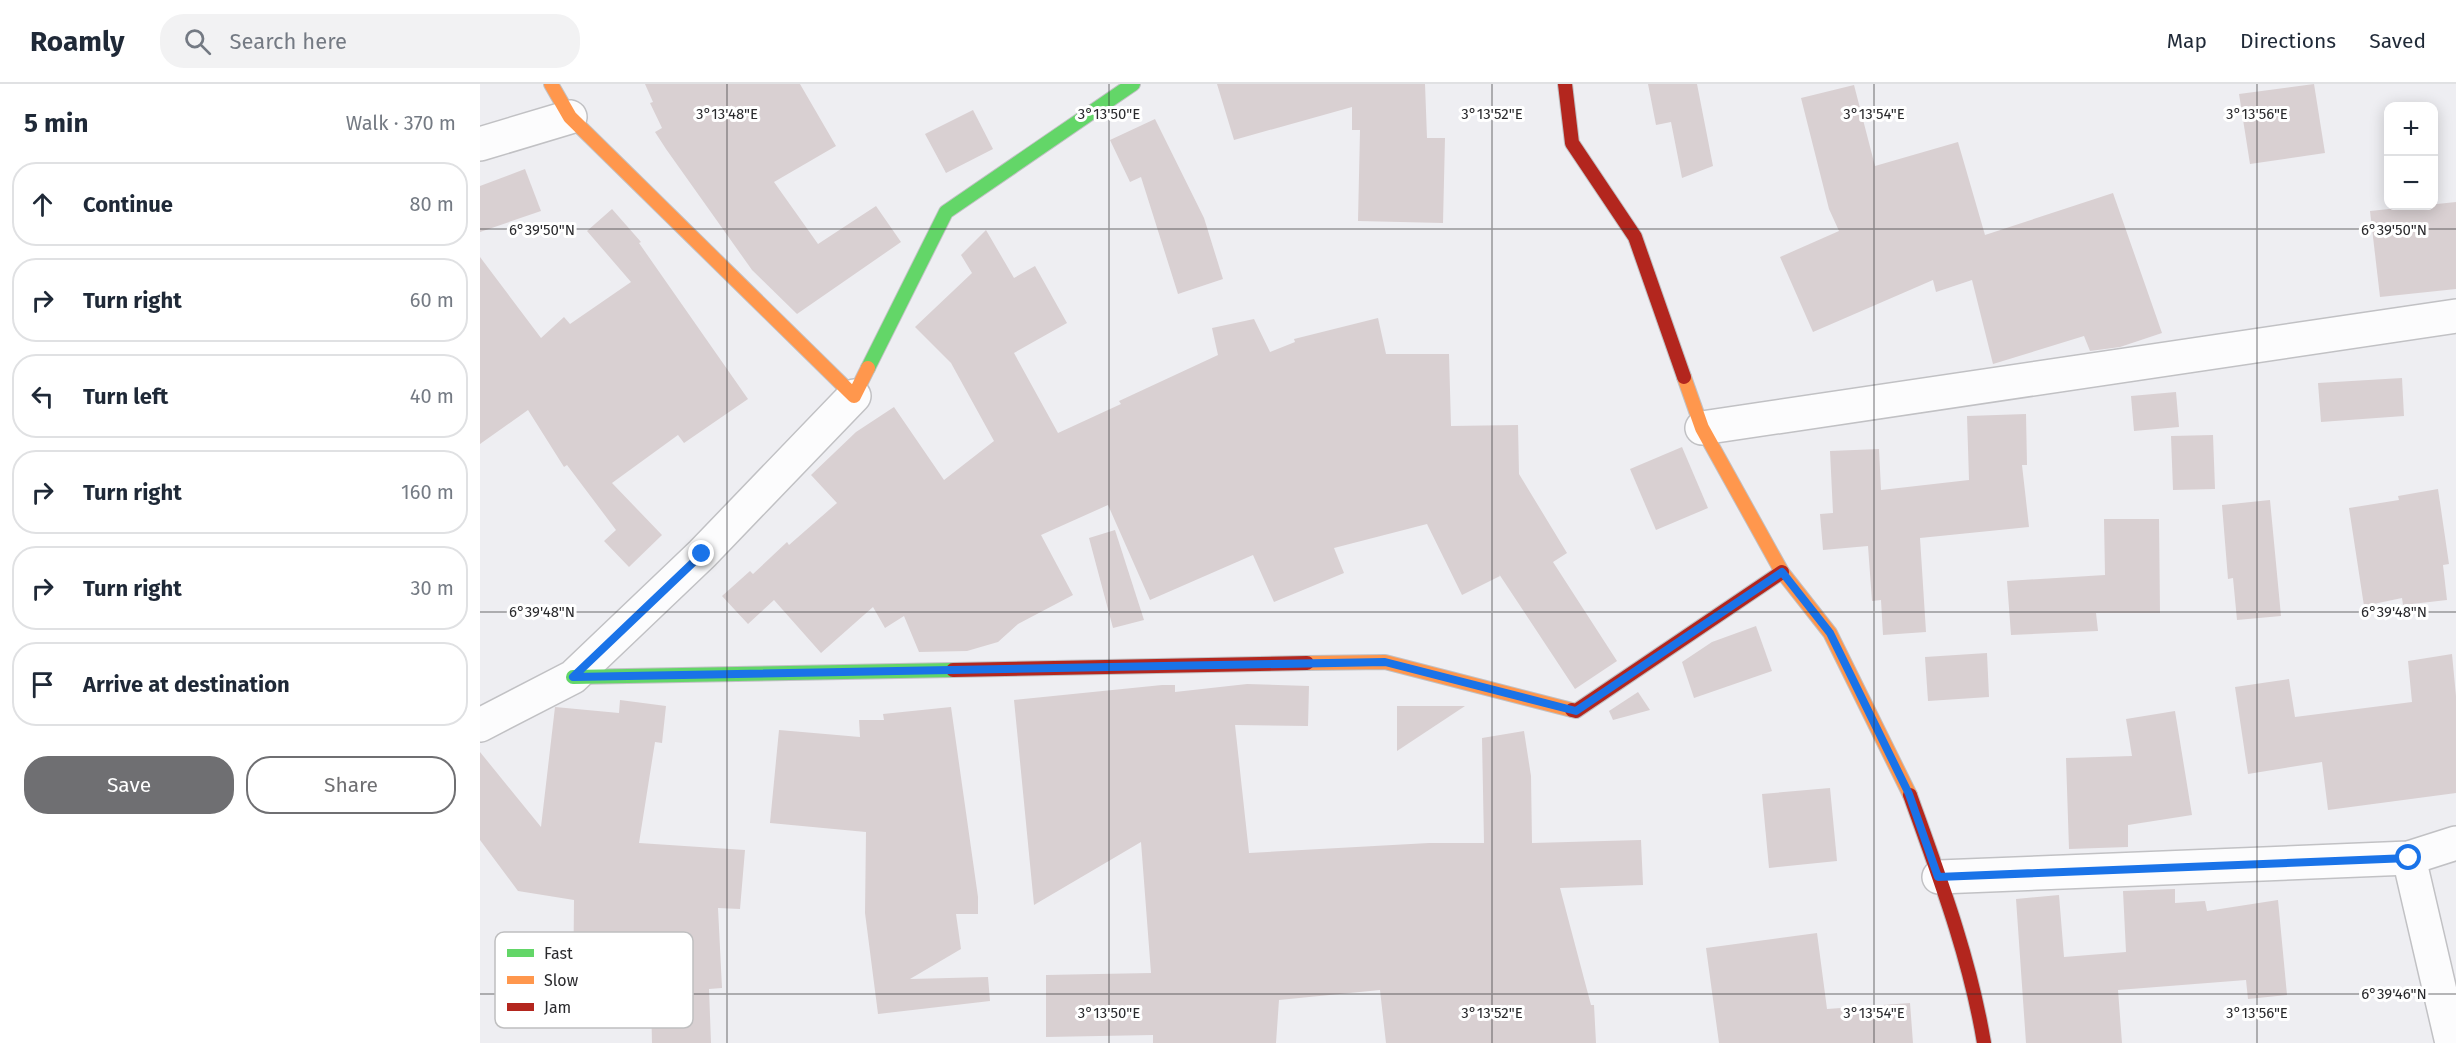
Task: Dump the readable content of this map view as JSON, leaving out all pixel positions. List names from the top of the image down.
{
  "legend": ["Fast", "Slow", "Jam"],
  "page": {
    "header": "Roamly",
    "search": "Search here",
    "nav": ["Map", "Directions", "Saved"],
    "heading": ["5 min", "Walk · 370 m"],
    "map_buttons": ["+", "−"],
    "list": [
      ["Continue", "80 m"],
      ["Turn right", "60 m"],
      ["Turn left", "40 m"],
      ["Turn right", "160 m"],
      ["Turn right", "30 m"],
      "Arrive at destination"
    ],
    "buttons": ["Save", "Share"]
  },
  "coordinates": [
    "3°13'48\"E",
    "3°13'50\"E",
    "3°13'52\"E",
    "3°13'54\"E",
    "3°13'56\"E",
    "6°39'50\"N",
    "6°39'48\"N",
    "6°39'46\"N"
  ]
}
